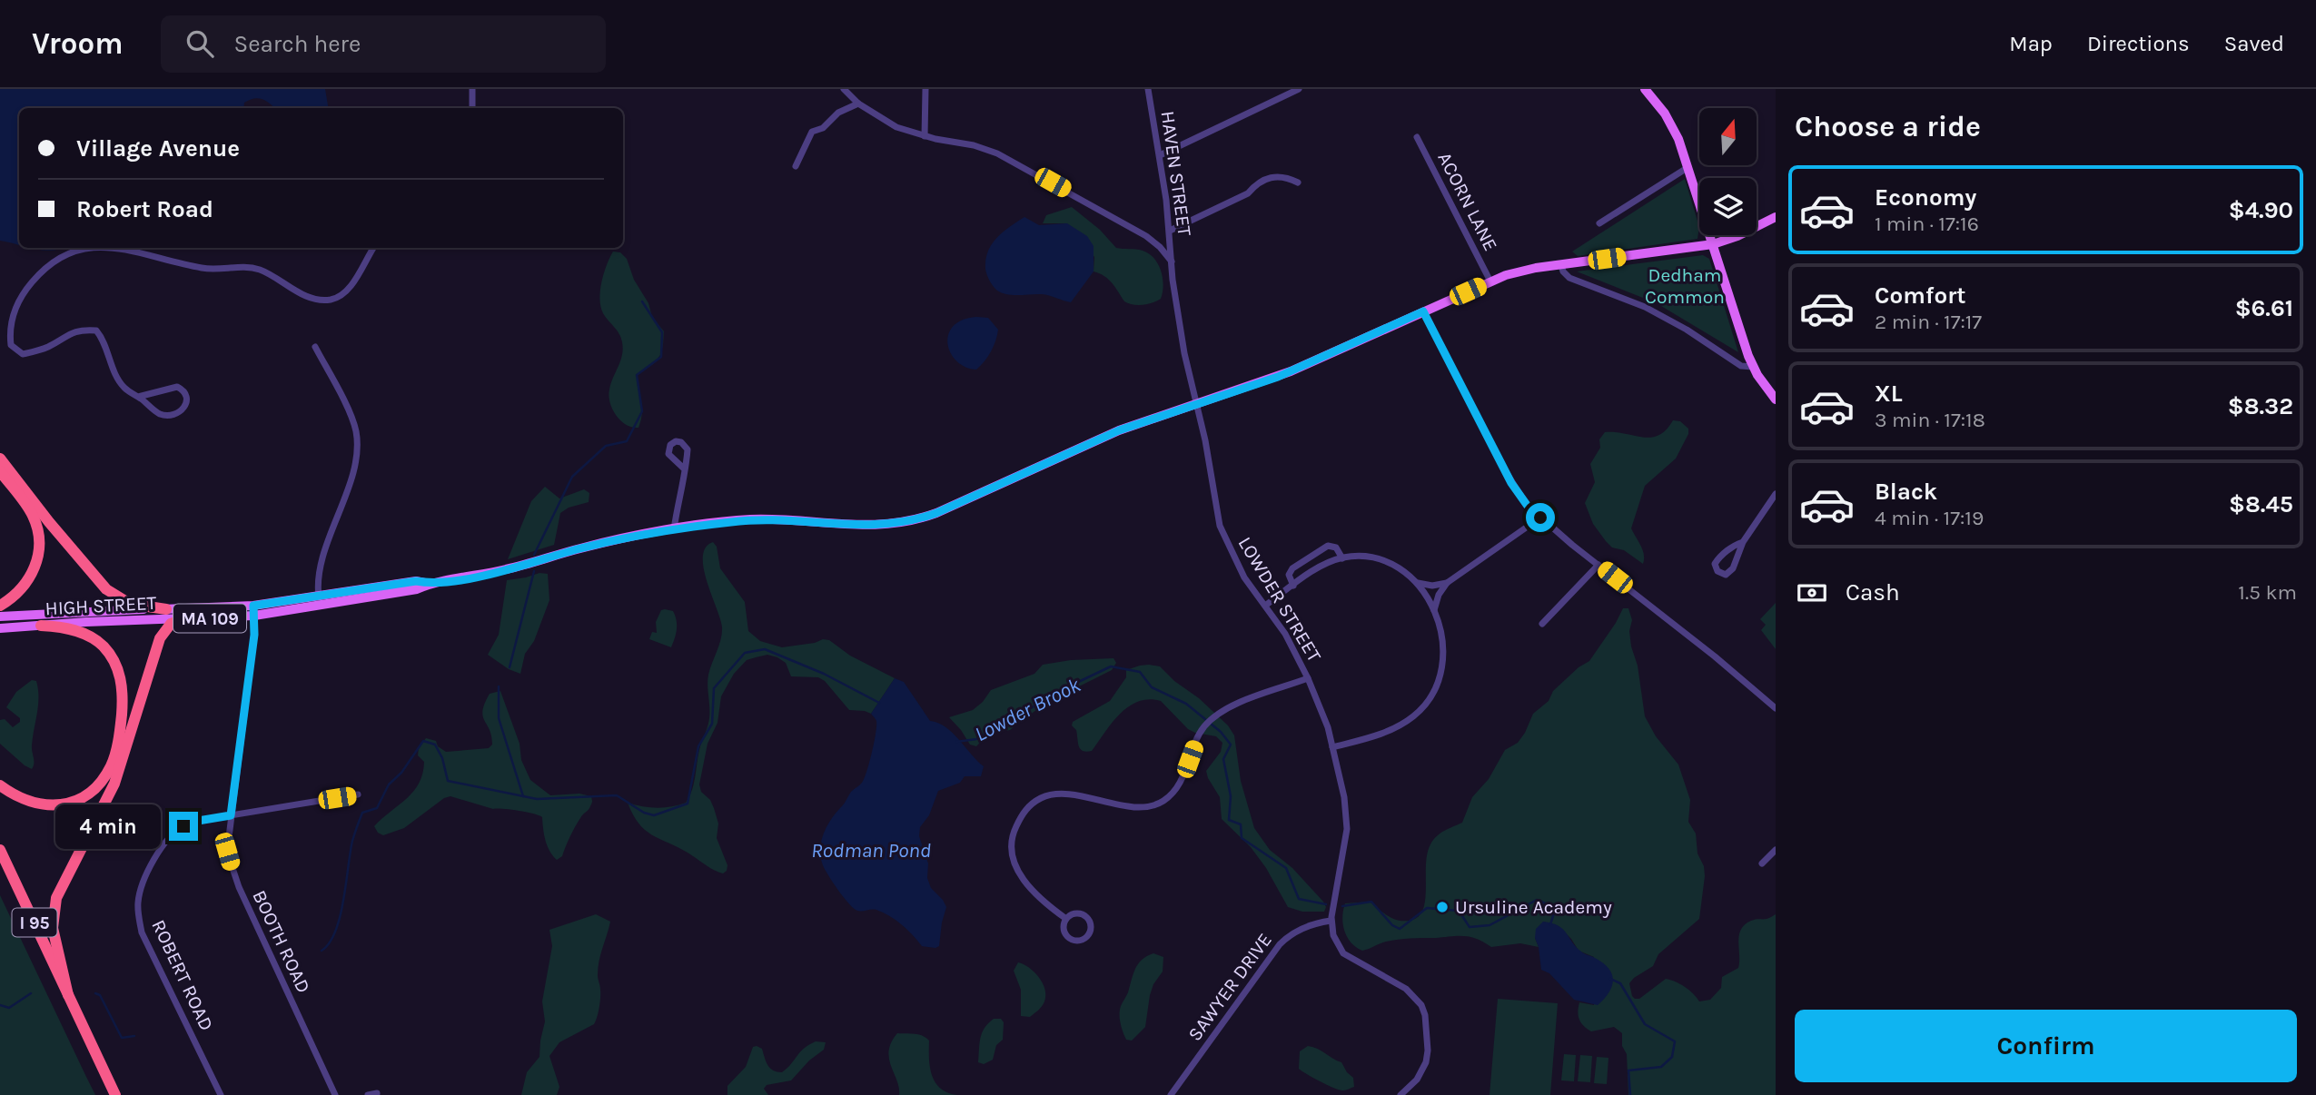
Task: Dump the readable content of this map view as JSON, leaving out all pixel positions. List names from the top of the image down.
{
  "streets": {
    "highway": ["I 95"],
    "main road": ["HIGH STREET", "MA 109"],
    "street": [
      "HAVEN STREET",
      "ACORN LANE",
      "LOWDER STREET",
      "BOOTH ROAD",
      "ROBERT ROAD",
      "SAWYER DRIVE"
    ]
  },
  "crossings": [
    ["HAVEN STREET", "LOWDER STREET"],
    ["HAVEN STREET", "HIGH STREET"],
    ["ACORN LANE", "HIGH STREET"],
    ["LOWDER STREET", "HIGH STREET"],
    ["LOWDER STREET", "SAWYER DRIVE"],
    ["HIGH STREET", "MA 109"],
    ["HIGH STREET", "BOOTH ROAD"],
    ["BOOTH ROAD", "ROBERT ROAD"]
  ],
  "water": ["Lowder Brook", "Rodman Pond"],
  "parks": ["Dedham Common"],
  "places": ["Ursuline Academy"],
  "north": "top",
  "page": {
    "header": "Vroom",
    "search": "Search here",
    "nav": ["Map", "Directions", "Saved"],
    "heading": "Choose a ride",
    "banner": ["Village Avenue", "Robert Road"],
    "list": [
      {
        "name": "Economy",
        "note": "1 min · 17:16",
        "value": "$4.90"
      },
      {
        "name": "Comfort",
        "note": "2 min · 17:17",
        "value": "$6.61"
      },
      {
        "name": "XL",
        "note": "3 min · 17:18",
        "value": "$8.32"
      },
      {
        "name": "Black",
        "note": "4 min · 17:19",
        "value": "$8.45"
      }
    ],
    "pay": ["Cash", "1.5 km"],
    "bubble": "4 min",
    "buttons": "Confirm"
  }
}
